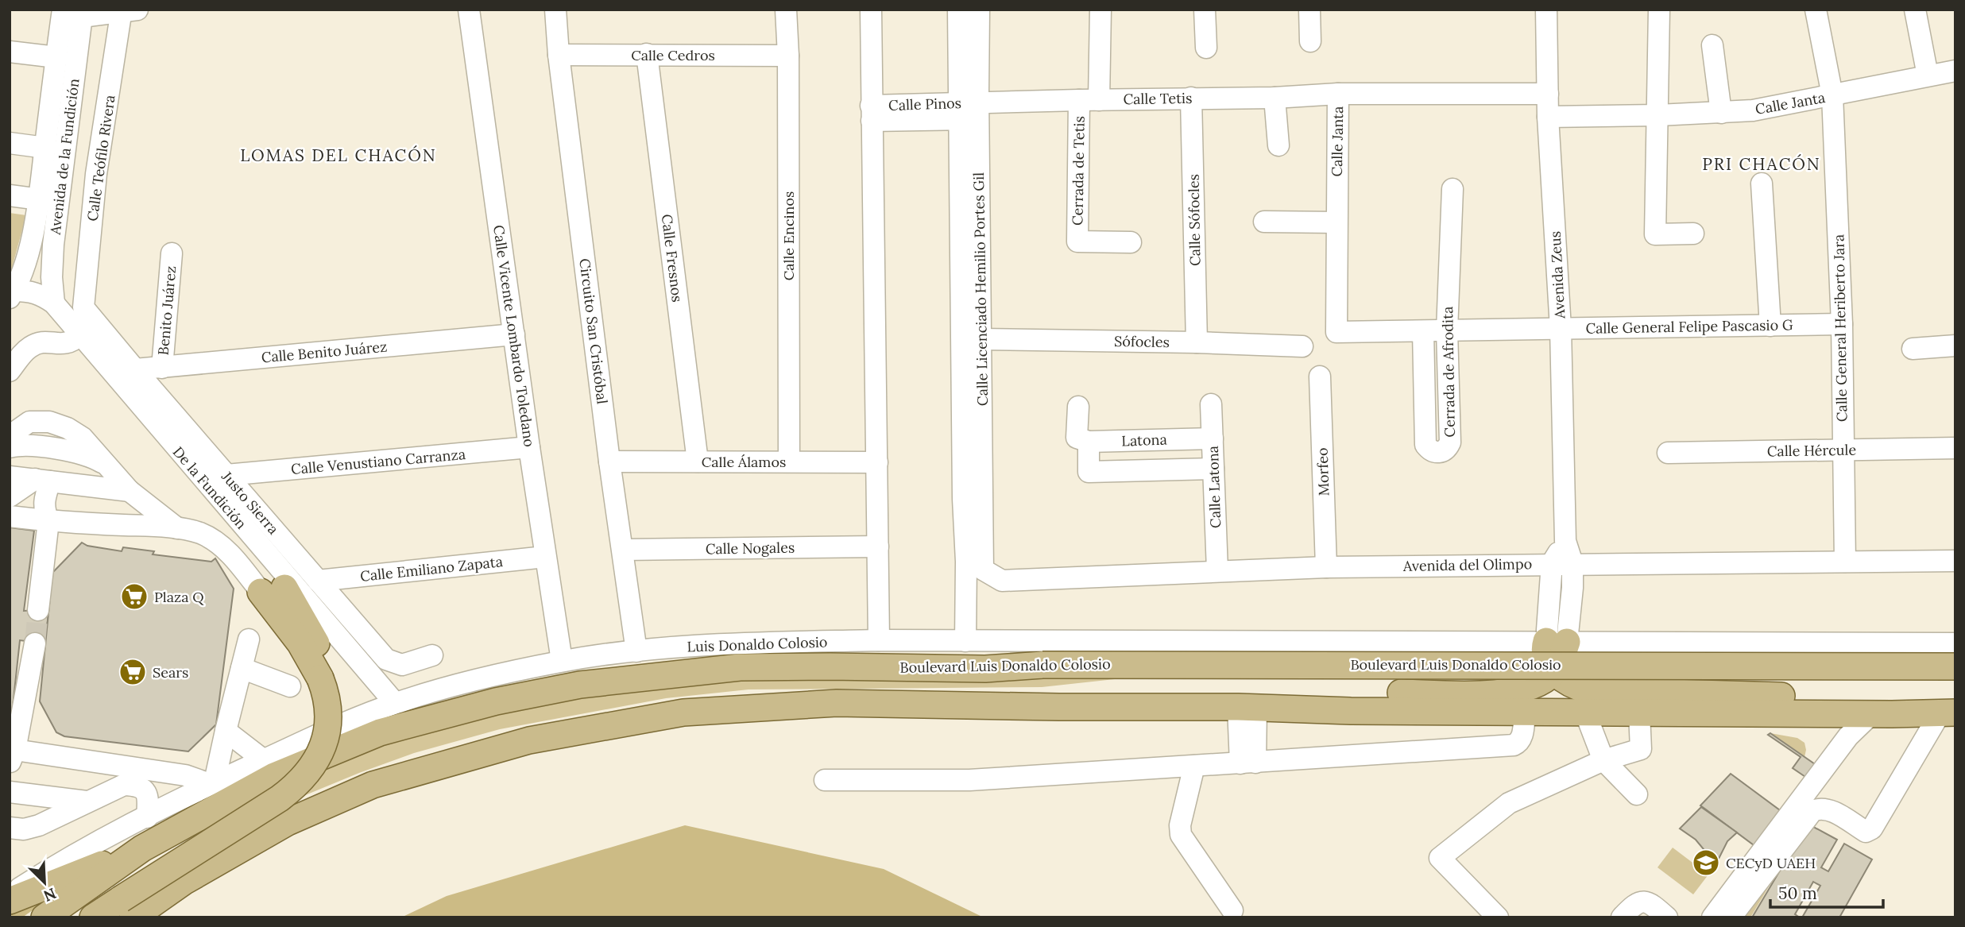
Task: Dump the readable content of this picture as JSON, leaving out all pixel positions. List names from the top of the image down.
{
  "streets": {
    "main road": ["Boulevard Luis Donaldo Colosio"],
    "street": [
      "Calle Cedros",
      "Calle Tetis",
      "Calle Janta",
      "Calle Pinos",
      "Avenida de la Fundición",
      "Calle Teófilo Rivera",
      "Cerrada de Tetis",
      "Calle Sófocles",
      "Calle Encinos",
      "Calle Fresnos",
      "Avenida Zeus",
      "Calle Licenciado Hemilio Portes Gil",
      "Benito Juárez",
      "Calle General Felipe Pascasio G",
      "Calle General Heriberto Jara",
      "Circuito San Cristóbal",
      "Calle Vicente Lombardo Toledano",
      "Sófocles",
      "Calle Benito Juárez",
      "Cerrada de Afrodita",
      "Latona",
      "Calle Hércule",
      "Calle Venustiano Carranza",
      "Calle Álamos",
      "Morfeo",
      "Calle Latona",
      "De la Fundición",
      "Justo Sierra",
      "Calle Nogales",
      "Avenida del Olimpo",
      "Calle Emiliano Zapata",
      "Luis Donaldo Colosio"
    ]
  },
  "crossings": [
    ["Calle Cedros", "Calle Encinos"],
    ["Calle Cedros", "Calle Fresnos"],
    ["Calle Cedros", "Circuito San Cristóbal"],
    ["Calle Tetis", "Calle Janta"],
    ["Calle Tetis", "Calle Pinos"],
    ["Calle Tetis", "Cerrada de Tetis"],
    ["Calle Tetis", "Calle Sófocles"],
    ["Calle Tetis", "Calle Licenciado Hemilio Portes Gil"],
    ["Calle Janta", "Avenida Zeus"],
    ["Calle Janta", "Calle General Felipe Pascasio G"],
    ["Calle Janta", "Calle General Heriberto Jara"],
    ["Calle Pinos", "Calle Licenciado Hemilio Portes Gil"],
    ["Avenida de la Fundición", "De la Fundición"],
    ["Calle Teófilo Rivera", "Justo Sierra"],
    ["Calle Sófocles", "Sófocles"],
    ["Calle Encinos", "Calle Álamos"],
    ["Calle Fresnos", "Calle Álamos"],
    ["Avenida Zeus", "Calle General Felipe Pascasio G"],
    ["Avenida Zeus", "Avenida del Olimpo"],
    ["Avenida Zeus", "Luis Donaldo Colosio"],
    ["Calle Licenciado Hemilio Portes Gil", "Sófocles"],
    ["Calle Licenciado Hemilio Portes Gil", "Avenida del Olimpo"],
    ["Benito Juárez", "Calle Benito Juárez"],
    ["Calle General Felipe Pascasio G", "Calle General Heriberto Jara"],
    ["Calle General Felipe Pascasio G", "Cerrada de Afrodita"],
    ["Calle General Heriberto Jara", "Calle Hércule"],
    ["Calle General Heriberto Jara", "Avenida del Olimpo"],
    ["Circuito San Cristóbal", "Calle Álamos"],
    ["Circuito San Cristóbal", "Calle Nogales"],
    ["Circuito San Cristóbal", "Luis Donaldo Colosio"],
    ["Calle Vicente Lombardo Toledano", "Calle Benito Juárez"],
    ["Calle Vicente Lombardo Toledano", "Calle Venustiano Carranza"],
    ["Calle Vicente Lombardo Toledano", "Calle Emiliano Zapata"],
    ["Calle Vicente Lombardo Toledano", "Luis Donaldo Colosio"],
    ["Calle Benito Juárez", "Justo Sierra"],
    ["Latona", "Calle Latona"],
    ["Calle Venustiano Carranza", "Justo Sierra"],
    ["Morfeo", "Avenida del Olimpo"],
    ["Calle Latona", "Avenida del Olimpo"],
    ["De la Fundición", "Luis Donaldo Colosio"],
    ["Justo Sierra", "Calle Emiliano Zapata"]
  ],
  "districts": ["LOMAS DEL CHACÓN", "PRI CHACÓN"],
  "places": {
    "supermarket": ["Plaza Q", "Sears"],
    "school or university": ["CECyD UAEH"]
  },
  "scale_bar": "50 m",
  "north": "bottom right"
}
